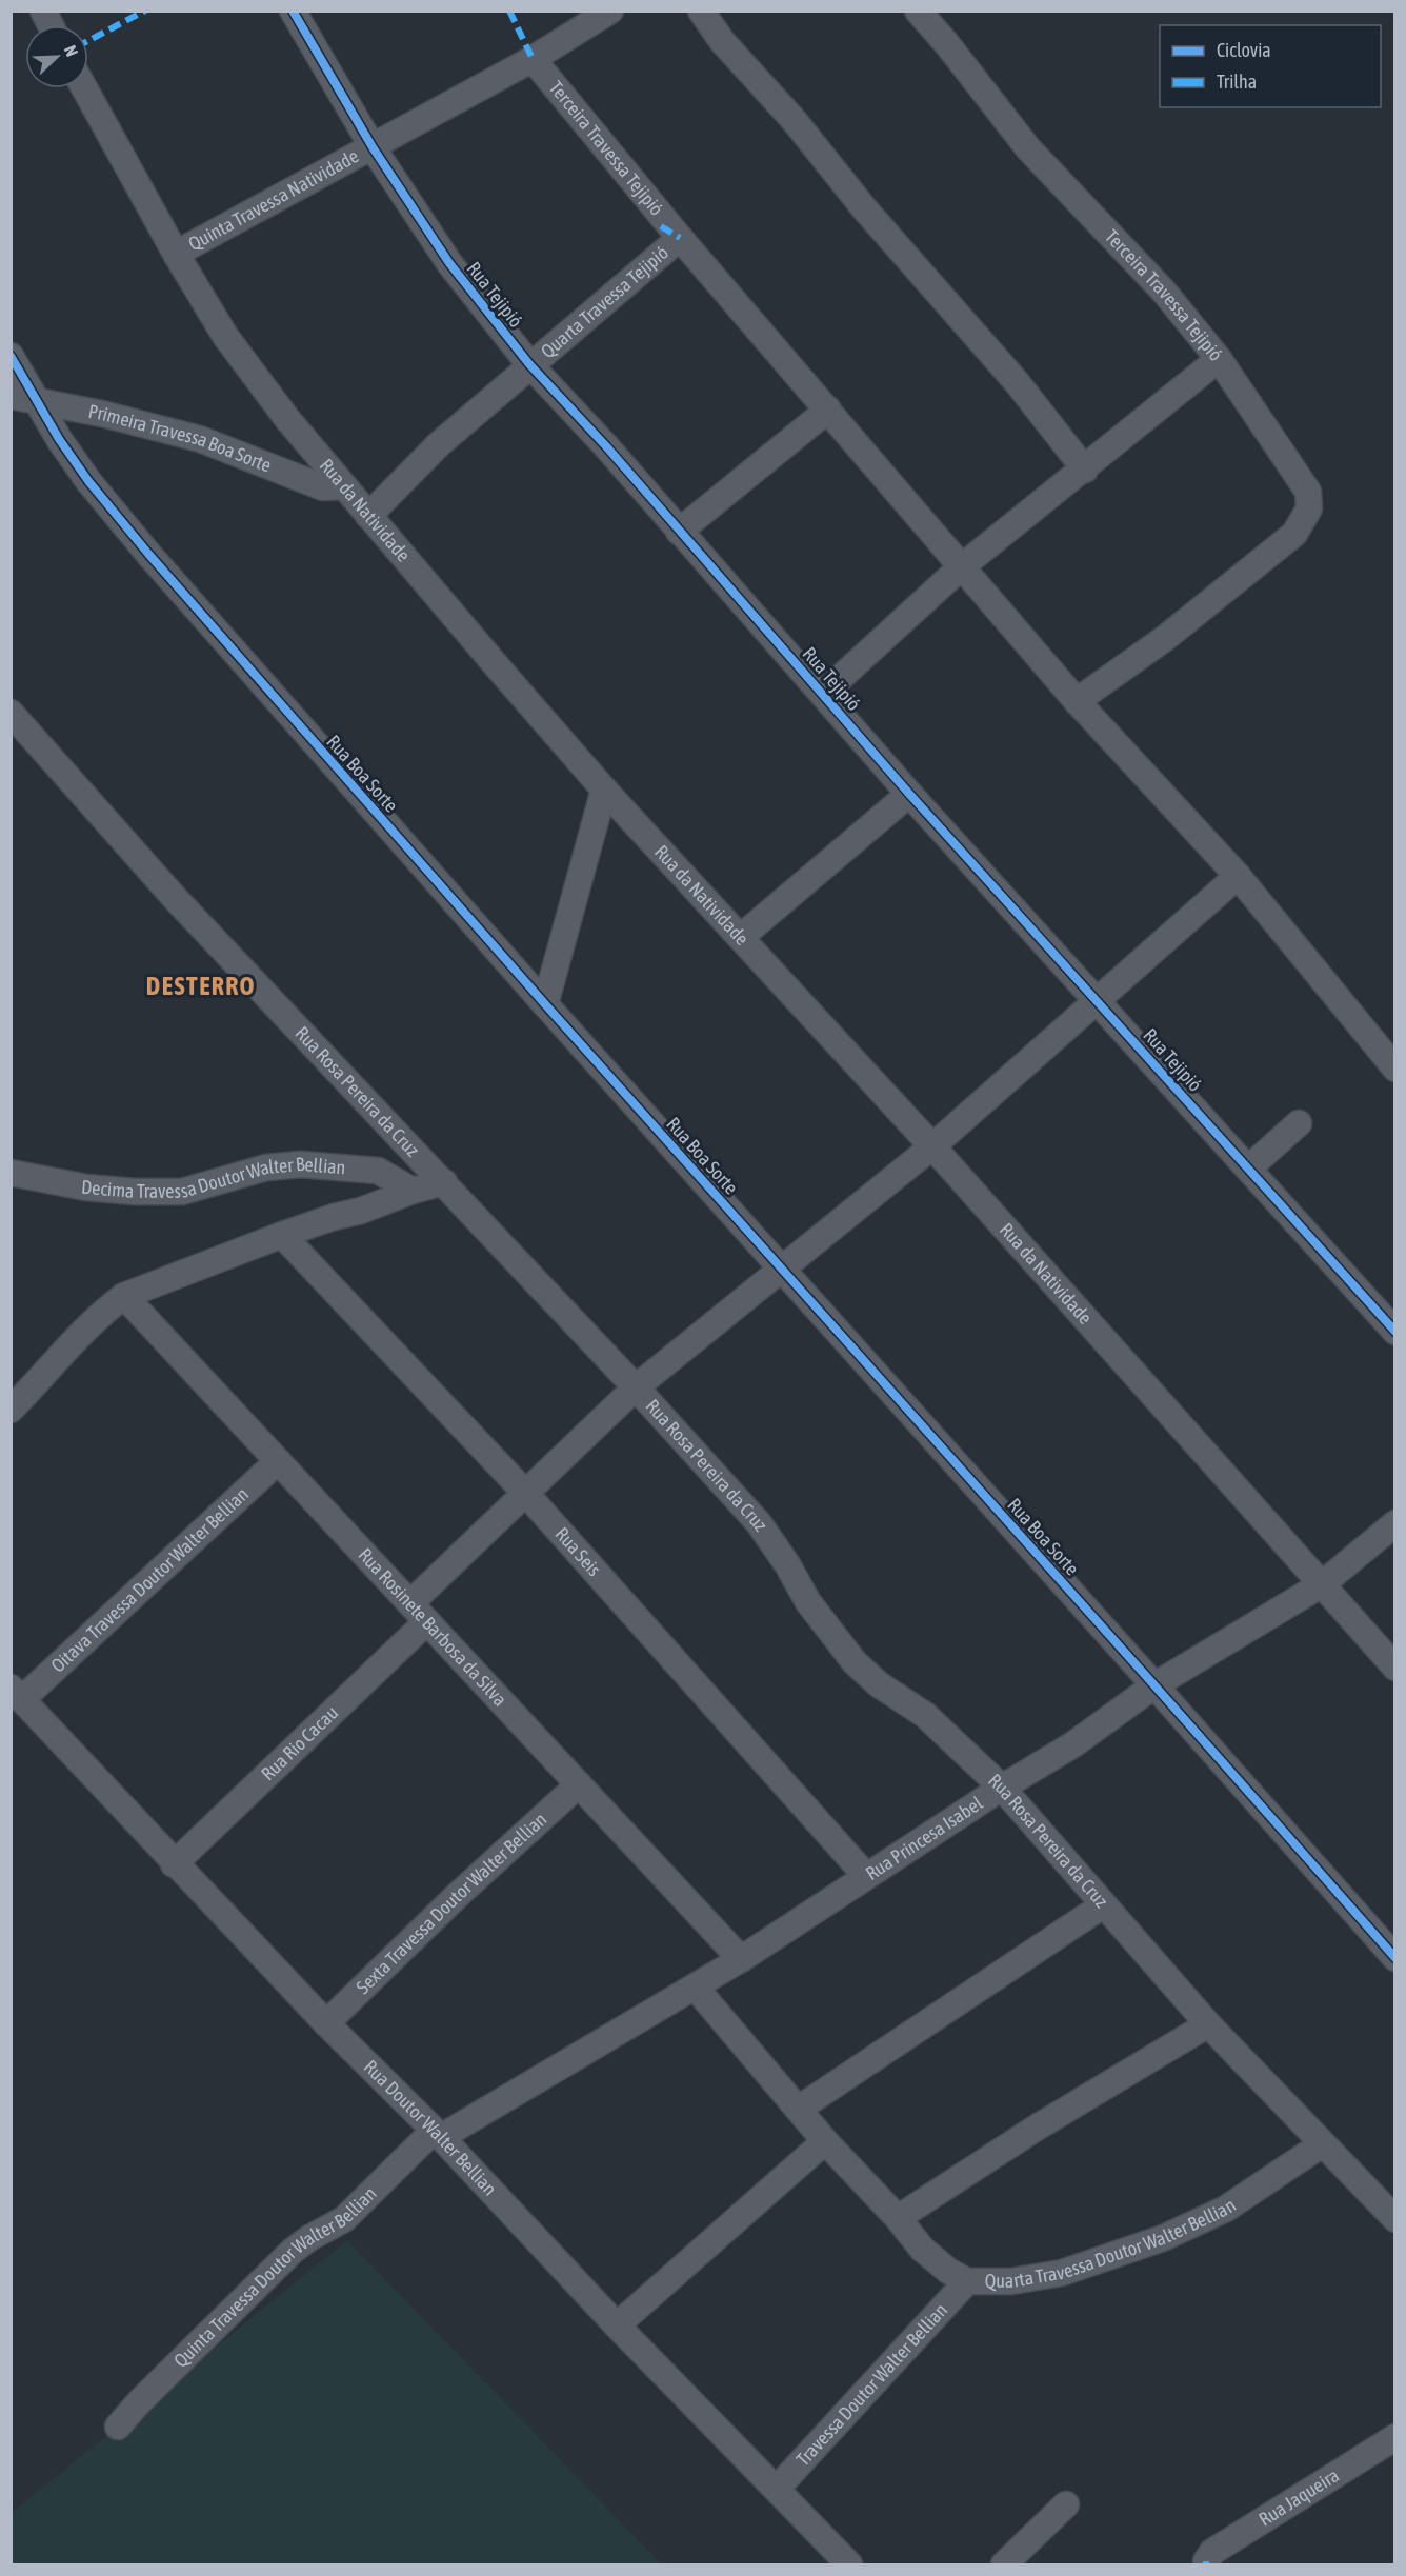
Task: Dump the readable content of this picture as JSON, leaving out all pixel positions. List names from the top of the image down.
{
  "streets": {
    "street": [
      "Terceira Travessa Tejipió",
      "Quinta Travessa Natividade",
      "Rua Tejipió",
      "Quarta Travessa Tejipió",
      "Primeira Travessa Boa Sorte",
      "Rua da Natividade",
      "Rua Boa Sorte",
      "Rua Rosa Pereira da Cruz",
      "Decima Travessa Doutor Walter Bellian",
      "Rua Seis",
      "Oitava Travessa Doutor Walter Bellian",
      "Rua Rosinete Barbosa da Silva",
      "Rua Rio Cacau",
      "Rua Princesa Isabel",
      "Sexta Travessa Doutor Walter Bellian",
      "Rua Doutor Walter Bellian",
      "Quarta Travessa Doutor Walter Bellian",
      "Quinta Travessa Doutor Walter Bellian",
      "Travessa Doutor Walter Bellian",
      "Rua Jaqueira"
    ]
  },
  "crossings": [
    ["Terceira Travessa Tejipió", "Rua Tejipió"],
    ["Terceira Travessa Tejipió", "Quarta Travessa Tejipió"],
    ["Quinta Travessa Natividade", "Rua Tejipió"],
    ["Quinta Travessa Natividade", "Rua da Natividade"],
    ["Rua Tejipió", "Quarta Travessa Tejipió"],
    ["Quarta Travessa Tejipió", "Rua da Natividade"],
    ["Primeira Travessa Boa Sorte", "Rua da Natividade"],
    ["Primeira Travessa Boa Sorte", "Rua Boa Sorte"],
    ["Rua da Natividade", "Rua Princesa Isabel"],
    ["Rua Boa Sorte", "Rua Rio Cacau"],
    ["Rua Boa Sorte", "Rua Princesa Isabel"],
    ["Rua Rosa Pereira da Cruz", "Rua Rio Cacau"],
    ["Rua Rosa Pereira da Cruz", "Rua Princesa Isabel"],
    ["Rua Rosa Pereira da Cruz", "Quarta Travessa Doutor Walter Bellian"],
    ["Rua Seis", "Rua Rio Cacau"],
    ["Rua Seis", "Rua Princesa Isabel"],
    ["Oitava Travessa Doutor Walter Bellian", "Rua Rosinete Barbosa da Silva"],
    ["Oitava Travessa Doutor Walter Bellian", "Rua Doutor Walter Bellian"],
    ["Rua Rosinete Barbosa da Silva", "Rua Rio Cacau"],
    ["Rua Rosinete Barbosa da Silva", "Rua Princesa Isabel"],
    ["Rua Rosinete Barbosa da Silva", "Sexta Travessa Doutor Walter Bellian"],
    ["Rua Rio Cacau", "Rua Doutor Walter Bellian"],
    ["Rua Princesa Isabel", "Rua Doutor Walter Bellian"],
    ["Rua Princesa Isabel", "Quarta Travessa Doutor Walter Bellian"],
    ["Rua Princesa Isabel", "Quinta Travessa Doutor Walter Bellian"],
    ["Sexta Travessa Doutor Walter Bellian", "Rua Doutor Walter Bellian"],
    ["Rua Doutor Walter Bellian", "Quinta Travessa Doutor Walter Bellian"],
    ["Rua Doutor Walter Bellian", "Travessa Doutor Walter Bellian"],
    ["Quarta Travessa Doutor Walter Bellian", "Travessa Doutor Walter Bellian"]
  ],
  "districts": ["DESTERRO"],
  "legend": ["Ciclovia", "Trilha"],
  "north": "top right"
}
